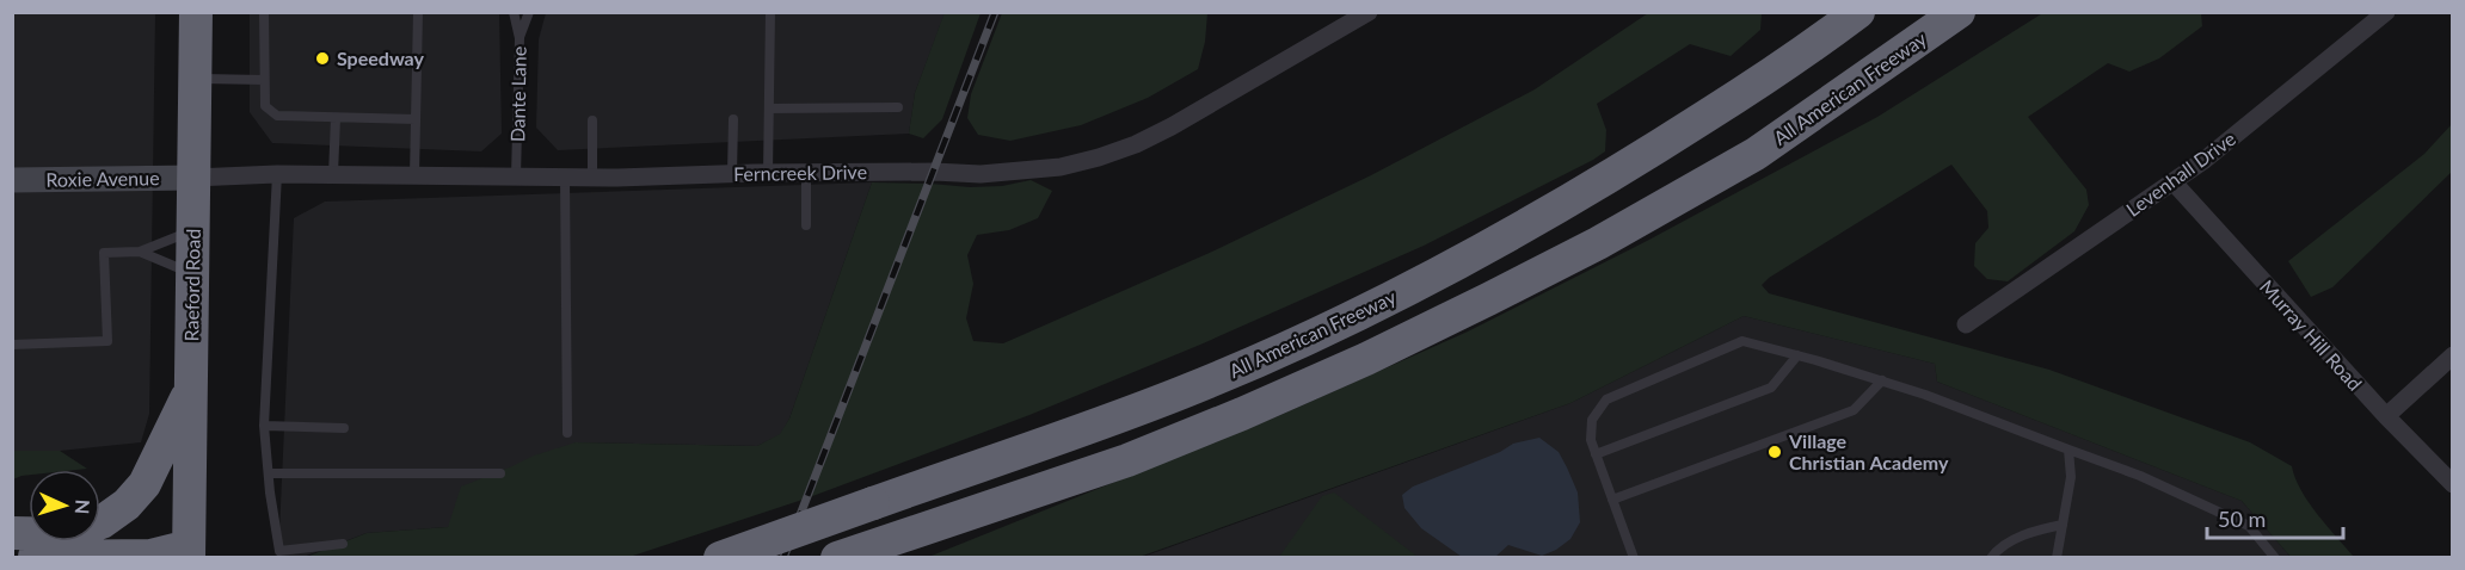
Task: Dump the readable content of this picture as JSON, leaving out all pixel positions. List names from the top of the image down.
{
  "streets": {
    "highway": ["All American Freeway", "Raeford Road"],
    "street": [
      "Ferncreek Drive",
      "Levenhall Drive",
      "Roxie Avenue",
      "Murray Hill Road"
    ],
    "lane": ["Dante Lane"]
  },
  "crossings": [
    ["Dante Lane", "Ferncreek Drive"],
    ["Ferncreek Drive", "Roxie Avenue"],
    ["Ferncreek Drive", "Raeford Road"],
    ["Levenhall Drive", "Murray Hill Road"],
    ["Roxie Avenue", "Raeford Road"]
  ],
  "places": ["Speedway", "Village Christian Academy"],
  "scale_bar": "50 m",
  "north": "right"
}
